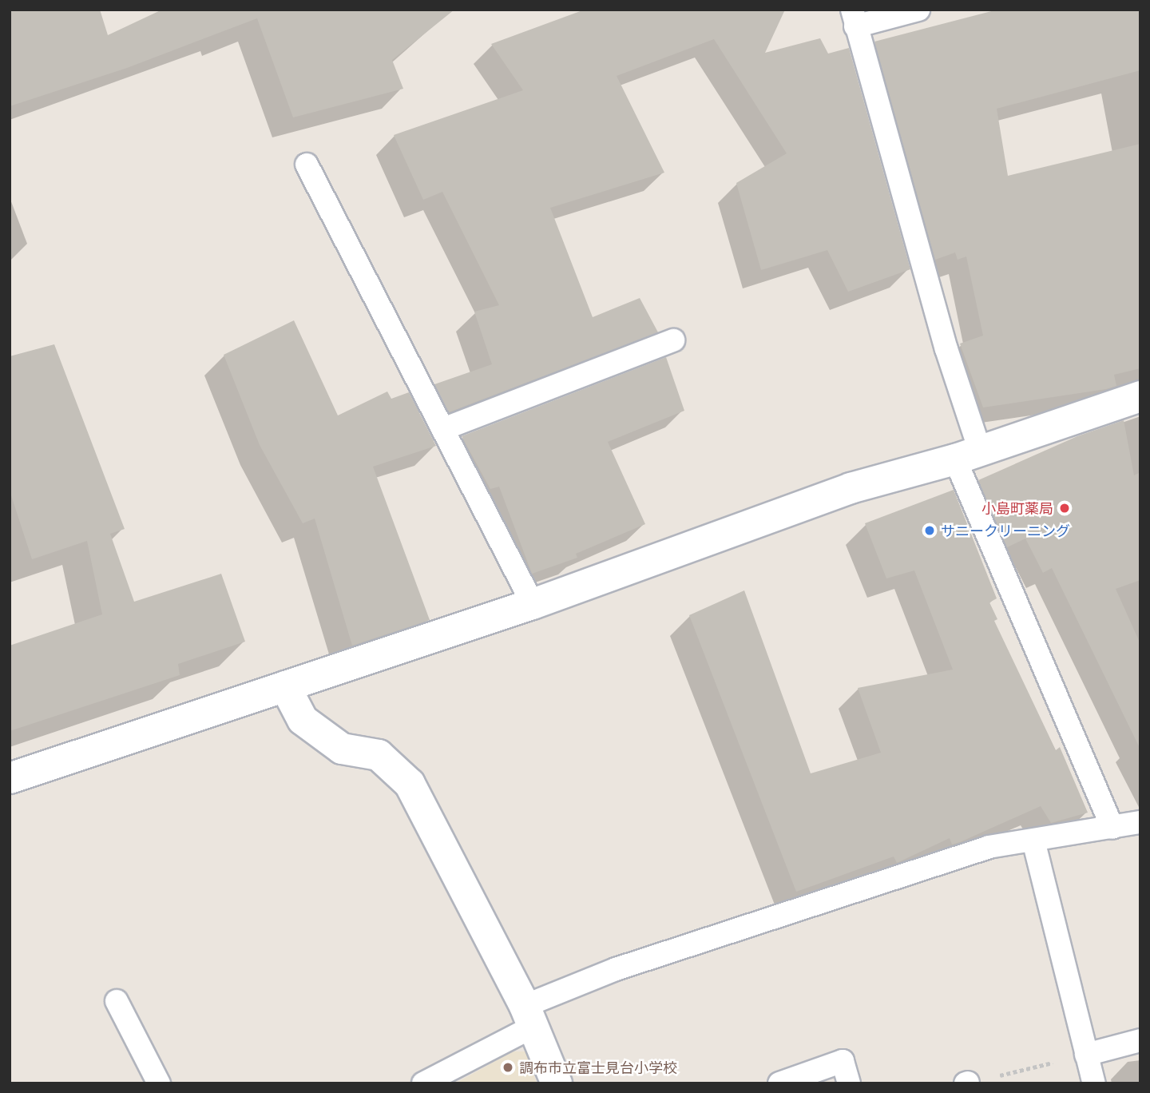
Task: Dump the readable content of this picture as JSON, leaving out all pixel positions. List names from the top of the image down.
{
  "places": ["小島町薬局", "サニークリーニング", "調布市立富士見台小学校"]
}
